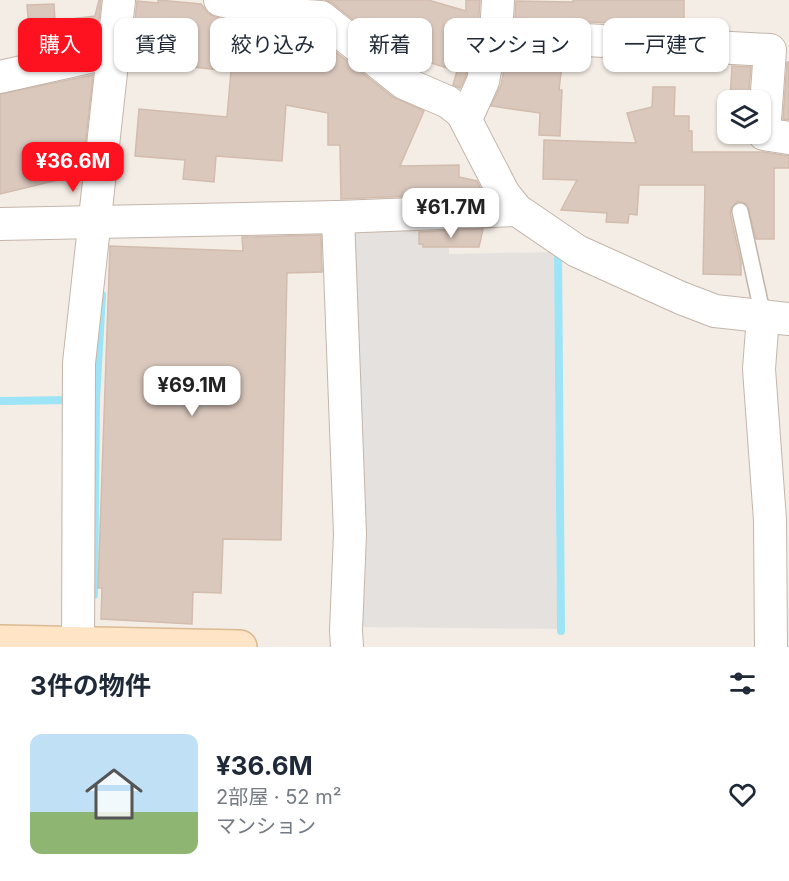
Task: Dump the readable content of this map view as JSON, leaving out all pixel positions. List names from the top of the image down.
{
  "page": {
    "chip": [
      "購入",
      "賃貸",
      "絞り込み",
      "新着",
      "マンション",
      "一戸建て"
    ],
    "price": ["¥36.6M", "¥61.7M", "¥69.1M"],
    "heading": "3件の物件",
    "list": [
      {
        "name": "¥36.6M",
        "note": "2部屋 · 52 m² · マンション"
      }
    ]
  }
}
